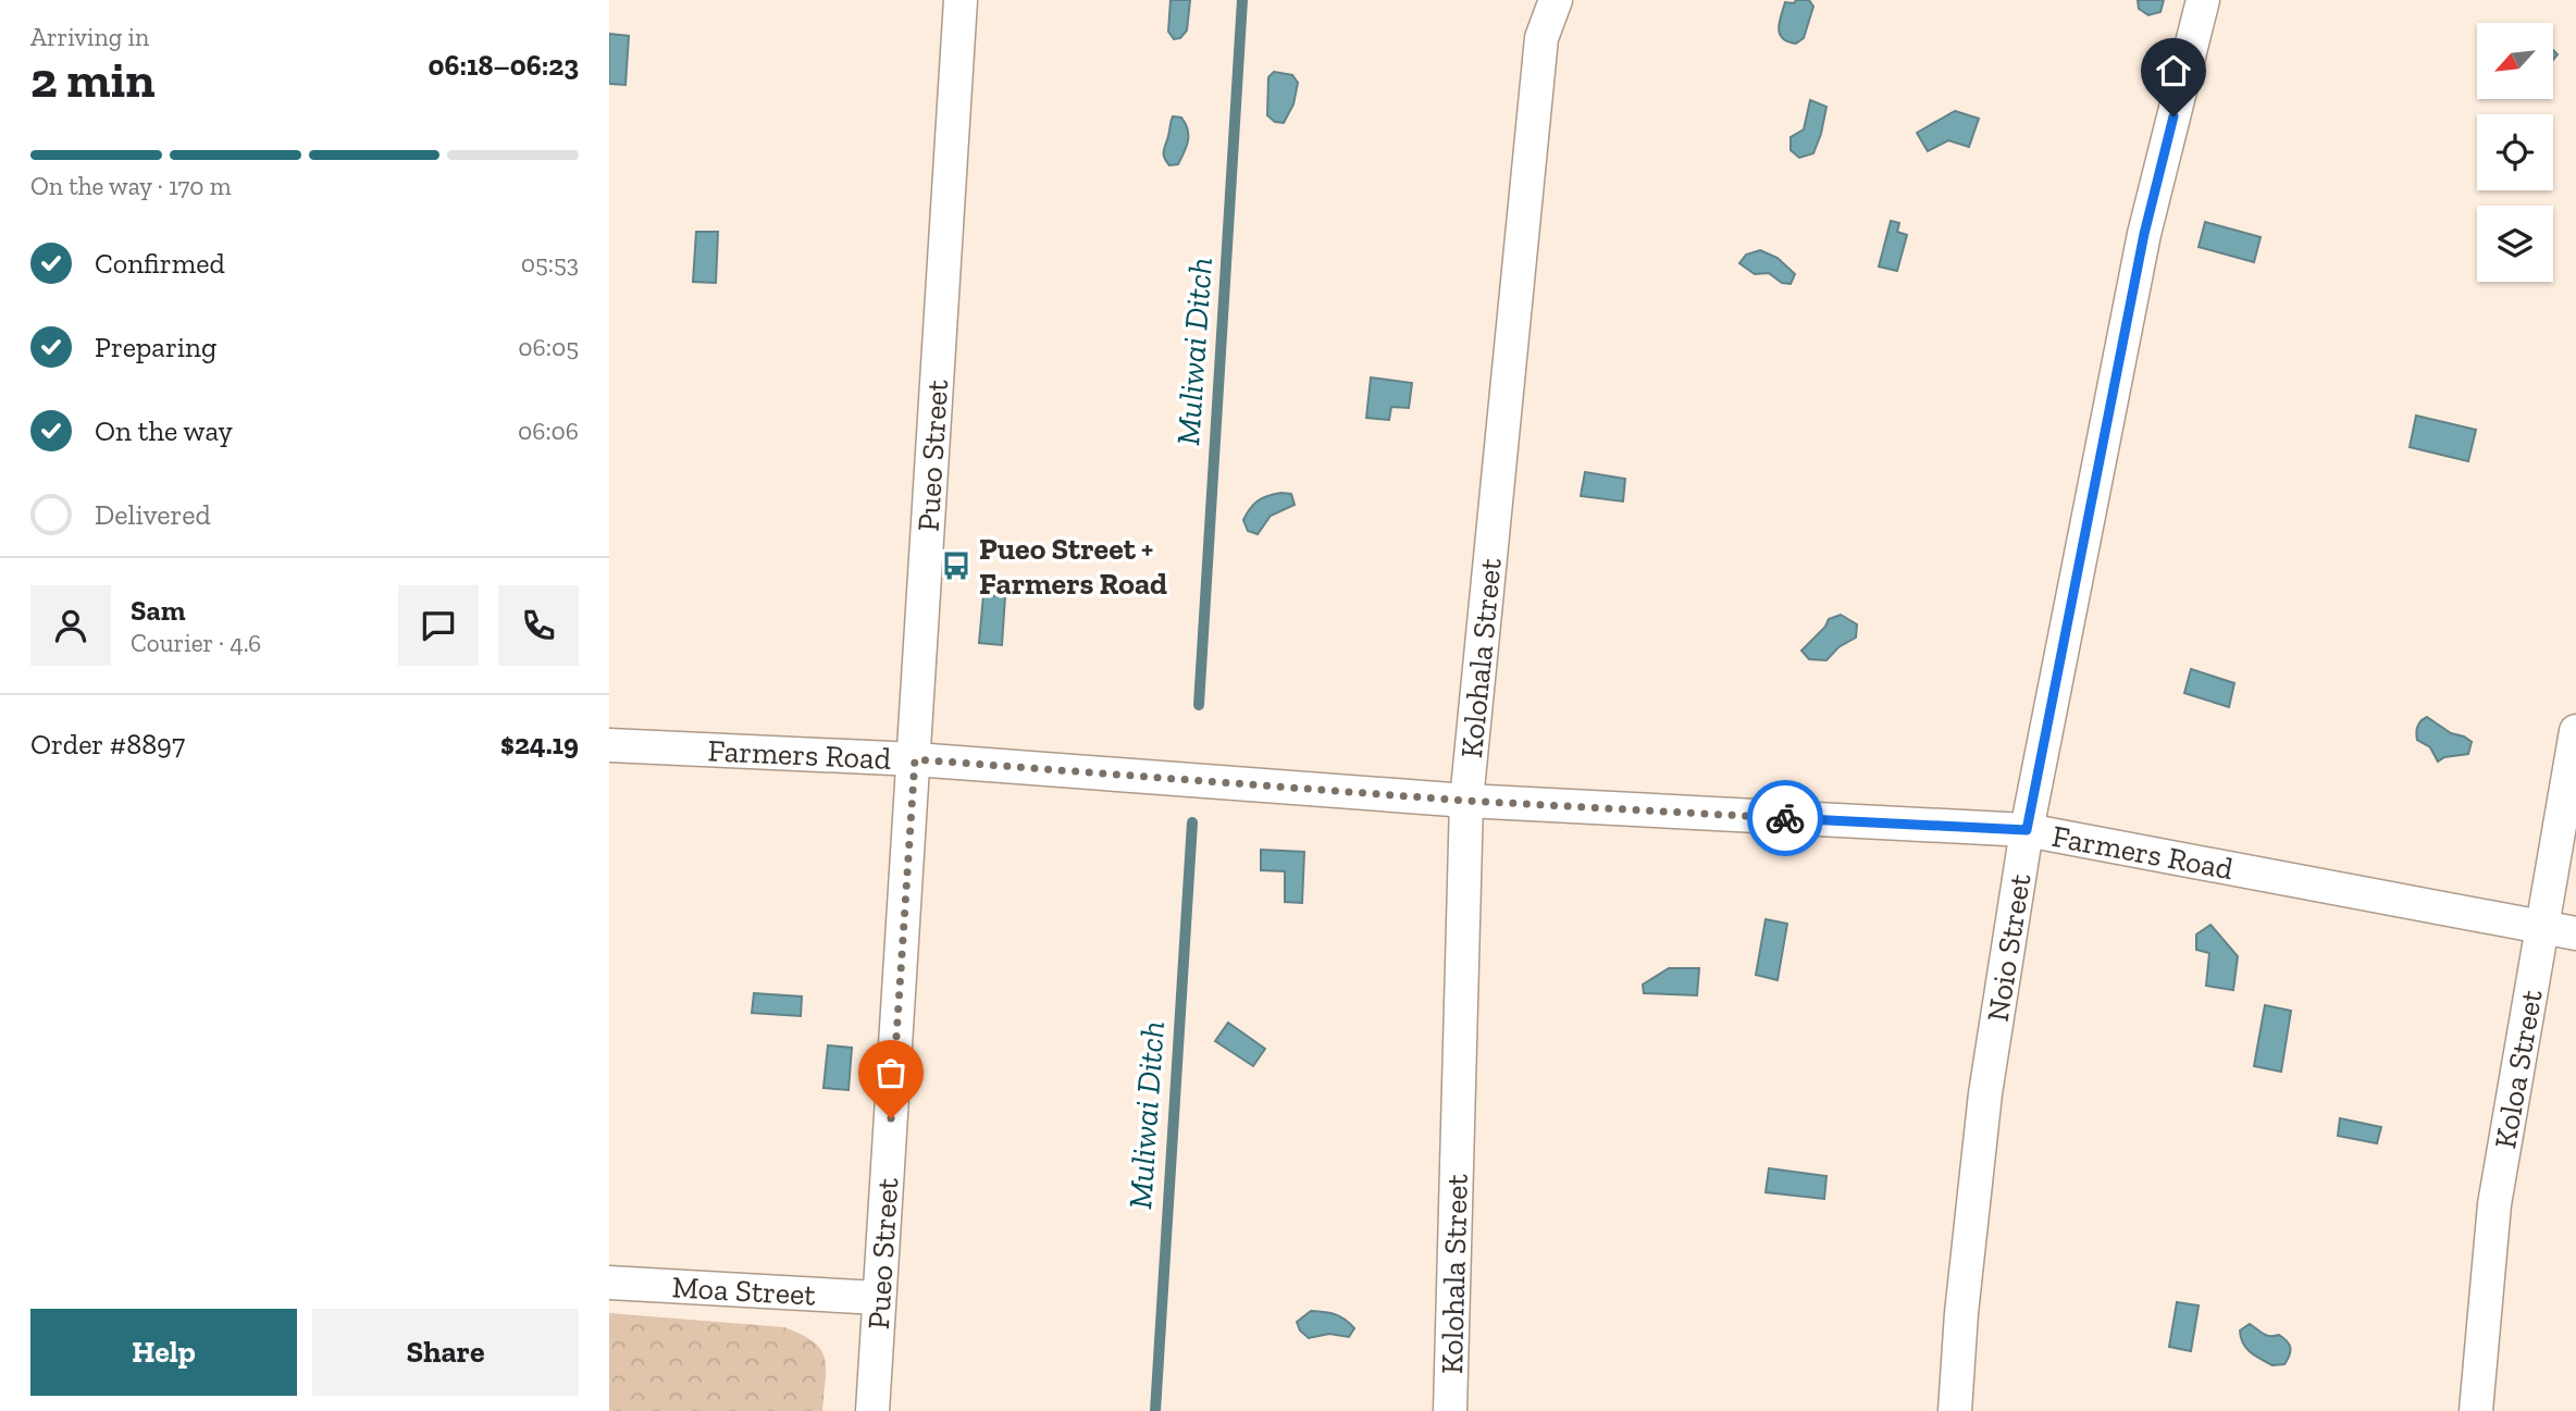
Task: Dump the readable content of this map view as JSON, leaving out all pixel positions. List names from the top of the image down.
{
  "streets": {
    "street": [
      "Pueo Street",
      "Kolohala Street",
      "Farmers Road",
      "Noio Street",
      "Koloa Street",
      "Moa Street"
    ]
  },
  "crossings": [
    ["Pueo Street", "Farmers Road"],
    ["Pueo Street", "Moa Street"],
    ["Kolohala Street", "Farmers Road"],
    ["Farmers Road", "Noio Street"],
    ["Farmers Road", "Koloa Street"]
  ],
  "water": ["Muliwai Ditch"],
  "places": {
    "bus stop": ["Pueo Street + Farmers Road"]
  },
  "north": "bottom left",
  "page": {
    "heading": ["2 min", "Arriving in", "06:18–06:23"],
    "panel": [
      "Sam",
      "Courier · 4.6",
      "Order #8897",
      "$24.19"
    ],
    "bar": "On the way · 170 m",
    "list": [
      ["Confirmed", "05:53"],
      ["Preparing", "06:05"],
      ["On the way", "06:06"],
      "Delivered"
    ],
    "buttons": ["Help", "Share"]
  }
}
